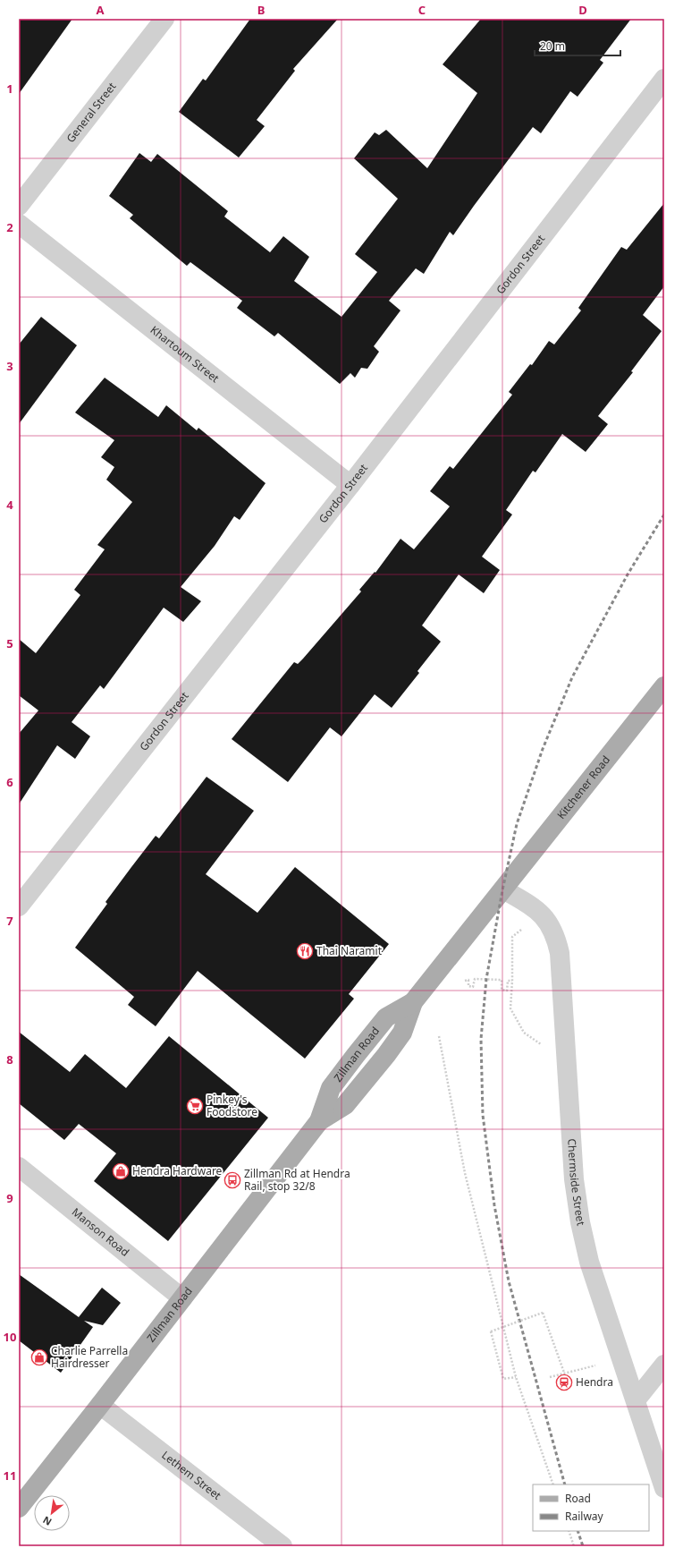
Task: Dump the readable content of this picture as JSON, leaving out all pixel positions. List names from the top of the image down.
{
  "streets": {
    "main road": ["Kitchener Road", "Zillman Road"],
    "street": [
      "General Street",
      "Gordon Street",
      "Khartoum Street",
      "Chermside Street",
      "Manson Road",
      "Lethem Street"
    ]
  },
  "crossings": [
    ["Gordon Street", "Khartoum Street"],
    ["Kitchener Road", "Zillman Road"],
    ["Kitchener Road", "Chermside Street"],
    ["Zillman Road", "Chermside Street"],
    ["Zillman Road", "Manson Road"],
    ["Zillman Road", "Lethem Street"]
  ],
  "places": {
    "restaurant": ["Thai Naramit"],
    "supermarket": ["Pinkey's Foodstore"],
    "shop": ["Hendra Hardware", "Charlie Parrella Hairdresser"],
    "bus stop": ["Zillman Rd at Hendra Rail, stop 32/8"],
    "station": ["Hendra"]
  },
  "legend": ["Road", "Railway"],
  "scale_bar": "20 m",
  "north": "bottom left",
  "grid": {
    "columns": [
      "A",
      "B",
      "C",
      "D"
    ],
    "rows": [
      "1",
      "2",
      "3",
      "4",
      "5",
      "6",
      "7",
      "8",
      "9",
      "10",
      "11"
    ]
  }
}
